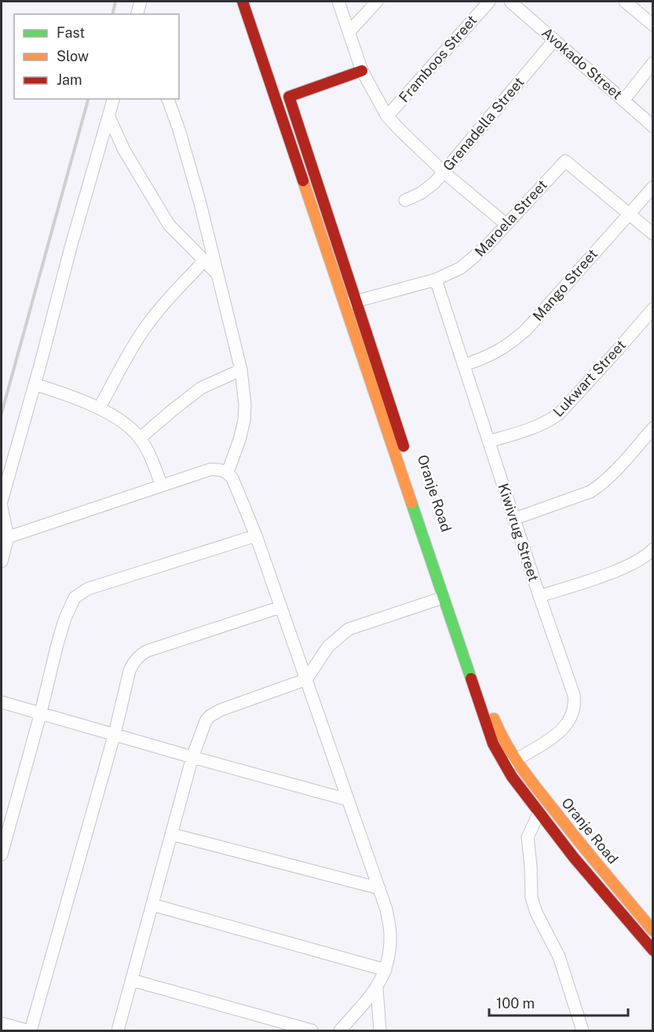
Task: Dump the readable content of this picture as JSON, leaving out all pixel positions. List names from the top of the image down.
{
  "streets": {
    "street": [
      "Framboos Street",
      "Avokado Street",
      "Grenadella Street",
      "Maroela Street",
      "Mango Street",
      "Lukwart Street",
      "Oranje Road",
      "Kiwivrug Street"
    ]
  },
  "crossings": [
    ["Avokado Street", "Grenadella Street"],
    ["Maroela Street", "Mango Street"],
    ["Maroela Street", "Oranje Road"],
    ["Maroela Street", "Kiwivrug Street"],
    ["Mango Street", "Kiwivrug Street"],
    ["Lukwart Street", "Kiwivrug Street"],
    ["Oranje Road", "Kiwivrug Street"]
  ],
  "legend": ["Fast", "Slow", "Jam"],
  "scale_bar": "100 m"
}
